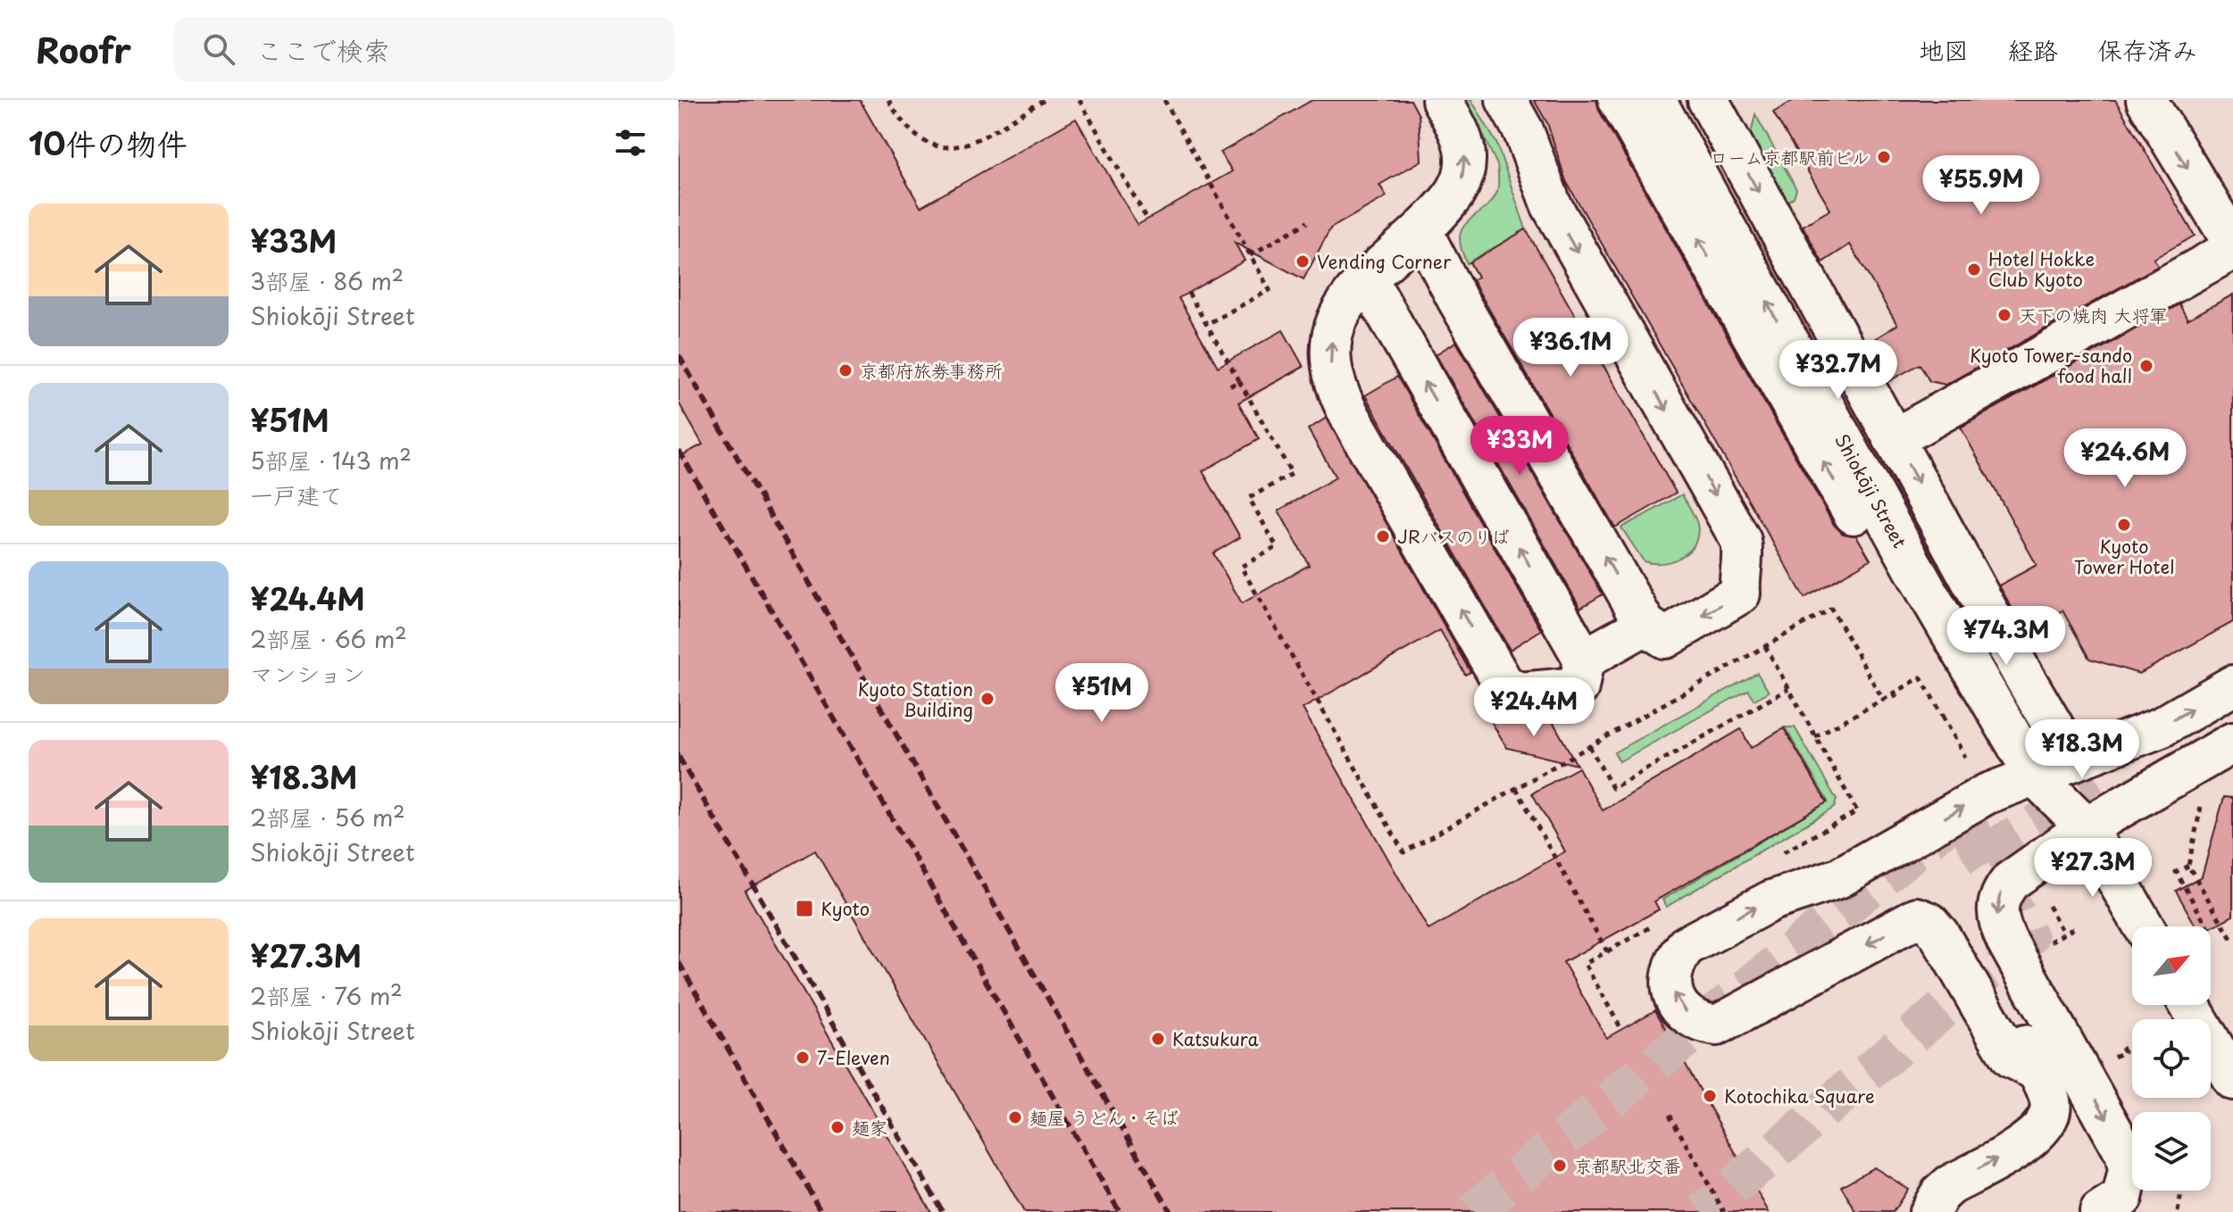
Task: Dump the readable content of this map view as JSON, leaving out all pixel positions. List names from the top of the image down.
{
  "streets": {
    "street": ["Shiokōji Street"]
  },
  "places": {
    "other": [
      "ローム京都駅前ビル",
      "Vending Corner",
      "Hotel Hokke Club Kyoto",
      "天下の焼肉 大将軍",
      "Kyoto Tower-sando food hall",
      "京都府旅券事務所",
      "Kyoto Tower Hotel",
      "JRバスのりば",
      "Kyoto Station Building",
      "Katsukura",
      "7-Eleven",
      "Kotochika Square",
      "麺屋 うどん・そば",
      "麺家",
      "京都駅北交番"
    ],
    "transit": ["Kyoto"]
  },
  "north": "top right",
  "page": {
    "header": "Roofr",
    "search": "ここで検索",
    "nav": ["地図", "経路", "保存済み"],
    "heading": "10件の物件",
    "price": [
      "¥55.9M",
      "¥36.1M",
      "¥32.7M",
      "¥33M",
      "¥24.6M",
      "¥74.3M",
      "¥51M",
      "¥24.4M",
      "¥18.3M",
      "¥27.3M"
    ],
    "list": [
      {
        "name": "¥33M",
        "note": "3部屋 · 86 m² · Shiokōji Street"
      },
      {
        "name": "¥51M",
        "note": "5部屋 · 143 m² · 一戸建て"
      },
      {
        "name": "¥24.4M",
        "note": "2部屋 · 66 m² · マンション"
      },
      {
        "name": "¥18.3M",
        "note": "2部屋 · 56 m² · Shiokōji Street"
      },
      {
        "name": "¥27.3M",
        "note": "2部屋 · 76 m² · Shiokōji Street"
      }
    ]
  }
}
